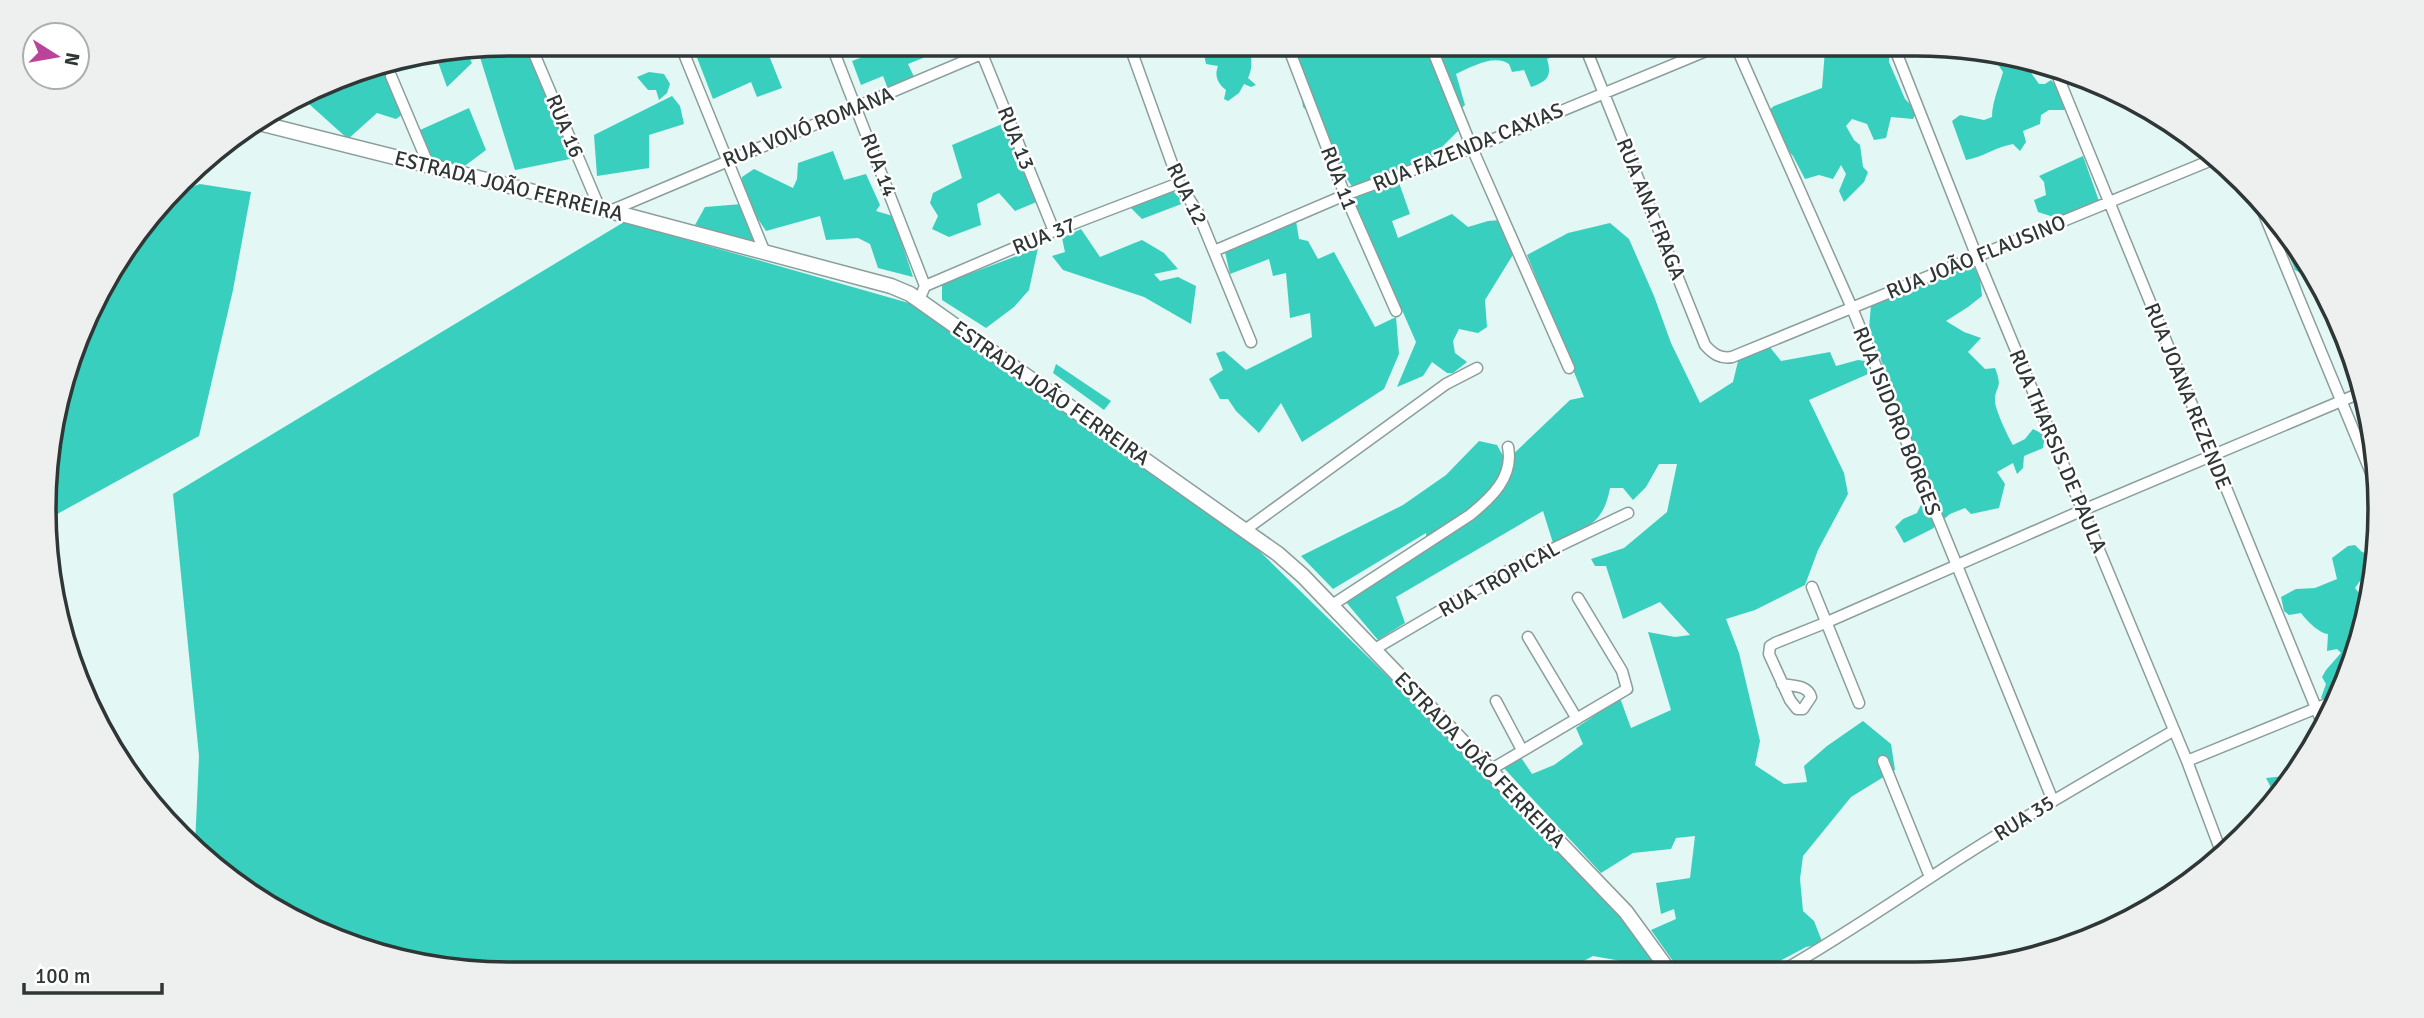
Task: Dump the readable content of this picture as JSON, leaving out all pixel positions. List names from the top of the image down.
{
  "streets": {
    "street": [
      "RUA 16",
      "RUA VOVÓ ROMANA",
      "RUA 13",
      "RUA FAZENDA CAXIAS",
      "RUA 14",
      "RUA 11",
      "ESTRADA JOÃO FERREIRA",
      "RUA 12",
      "RUA ANA FRAGA",
      "RUA 37",
      "RUA JOÃO FLAUSINO",
      "RUA JOANA REZENDE",
      "RUA ISIDORO BORGES",
      "RUA THARSIS DE PAULA",
      "RUA TROPICAL",
      "RUA 35"
    ]
  },
  "crossings": [
    ["RUA 16", "RUA VOVÓ ROMANA"],
    ["RUA 16", "ESTRADA JOÃO FERREIRA"],
    ["RUA VOVÓ ROMANA", "RUA 14"],
    ["RUA VOVÓ ROMANA", "ESTRADA JOÃO FERREIRA"],
    ["RUA 13", "RUA 37"],
    ["RUA FAZENDA CAXIAS", "RUA 11"],
    ["RUA FAZENDA CAXIAS", "RUA 12"],
    ["RUA FAZENDA CAXIAS", "RUA ANA FRAGA"],
    ["RUA 14", "ESTRADA JOÃO FERREIRA"],
    ["RUA 14", "RUA 37"],
    ["ESTRADA JOÃO FERREIRA", "RUA 37"],
    ["ESTRADA JOÃO FERREIRA", "RUA TROPICAL"],
    ["RUA 12", "RUA 37"],
    ["RUA ANA FRAGA", "RUA JOÃO FLAUSINO"],
    ["RUA JOÃO FLAUSINO", "RUA JOANA REZENDE"],
    ["RUA JOÃO FLAUSINO", "RUA ISIDORO BORGES"],
    ["RUA JOÃO FLAUSINO", "RUA THARSIS DE PAULA"],
    ["RUA ISIDORO BORGES", "RUA 35"],
    ["RUA THARSIS DE PAULA", "RUA 35"]
  ],
  "scale_bar": "100 m",
  "north": "right"
}
